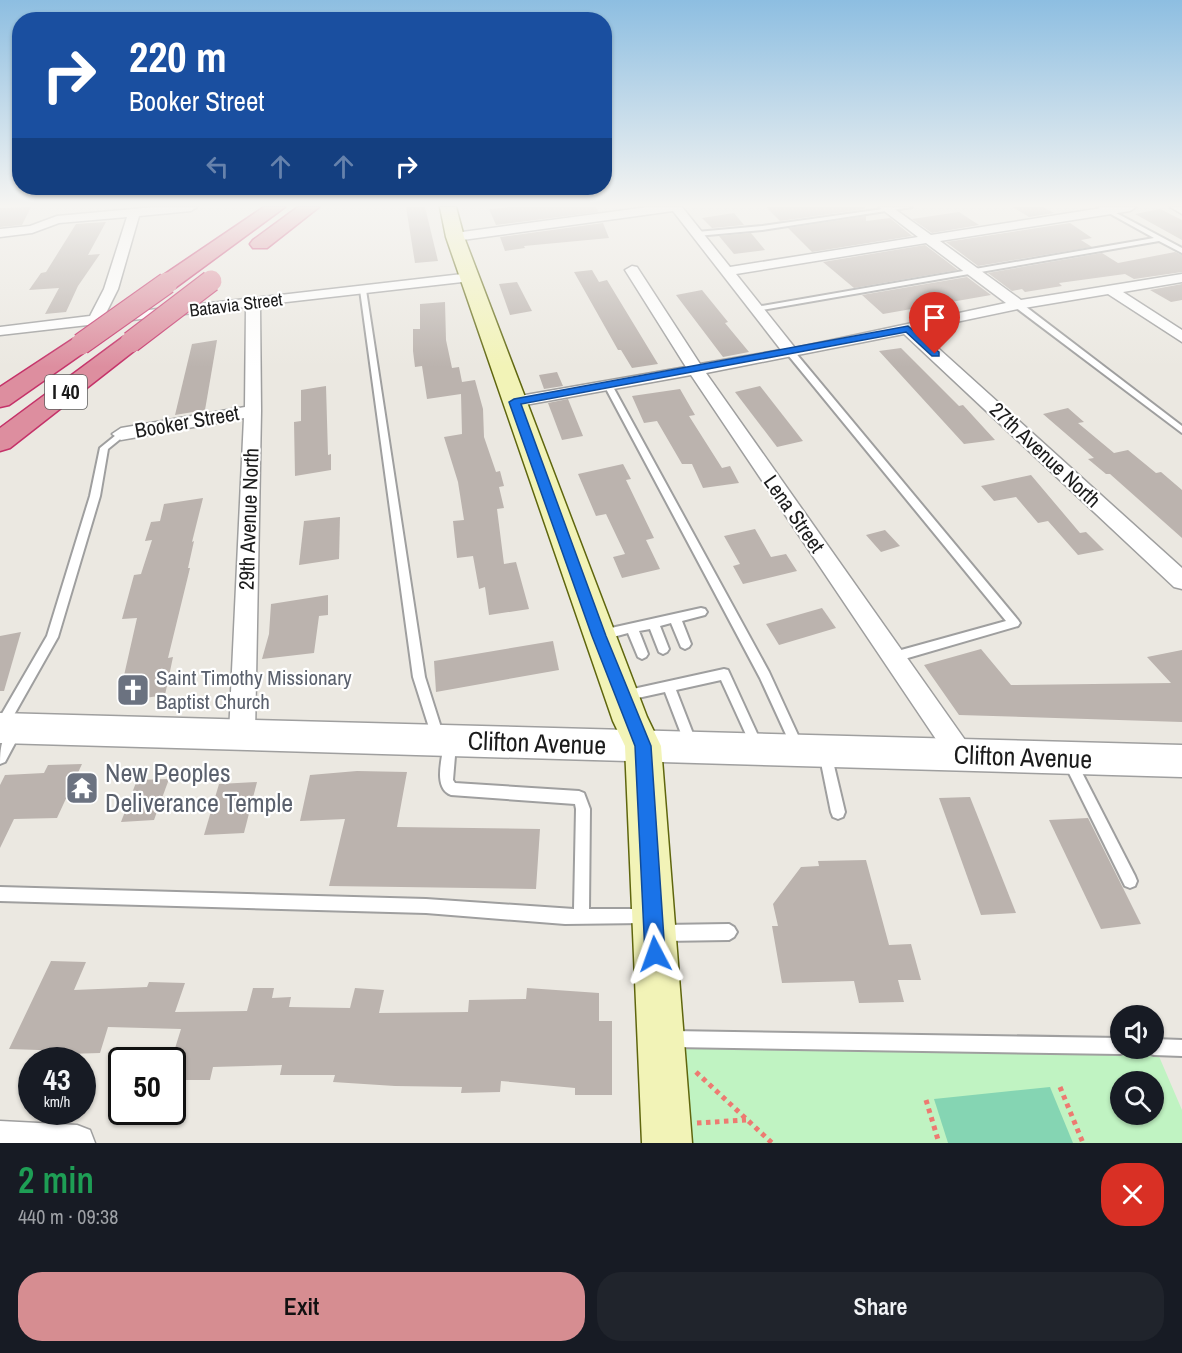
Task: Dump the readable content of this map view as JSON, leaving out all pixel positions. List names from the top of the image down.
{
  "streets": {
    "highway": ["I 40"],
    "street": [
      "Batavia Street",
      "Booker Street",
      "27th Avenue North",
      "Lena Street",
      "29th Avenue North",
      "Clifton Avenue"
    ]
  },
  "crossings": [
    ["Batavia Street", "29th Avenue North"],
    ["Booker Street", "29th Avenue North"],
    ["Lena Street", "Clifton Avenue"],
    ["29th Avenue North", "Clifton Avenue"]
  ],
  "places": {
    "church": ["Saint Timothy Missionary Baptist Church"],
    "temple": ["New Peoples Deliverance Temple"]
  },
  "page": {
    "turn": ["220 m", "Booker Street"],
    "speed": "43 km/h",
    "limit": "50",
    "heading": ["2 min", "440 m · 09:38"],
    "buttons": ["Exit", "Share"]
  }
}
